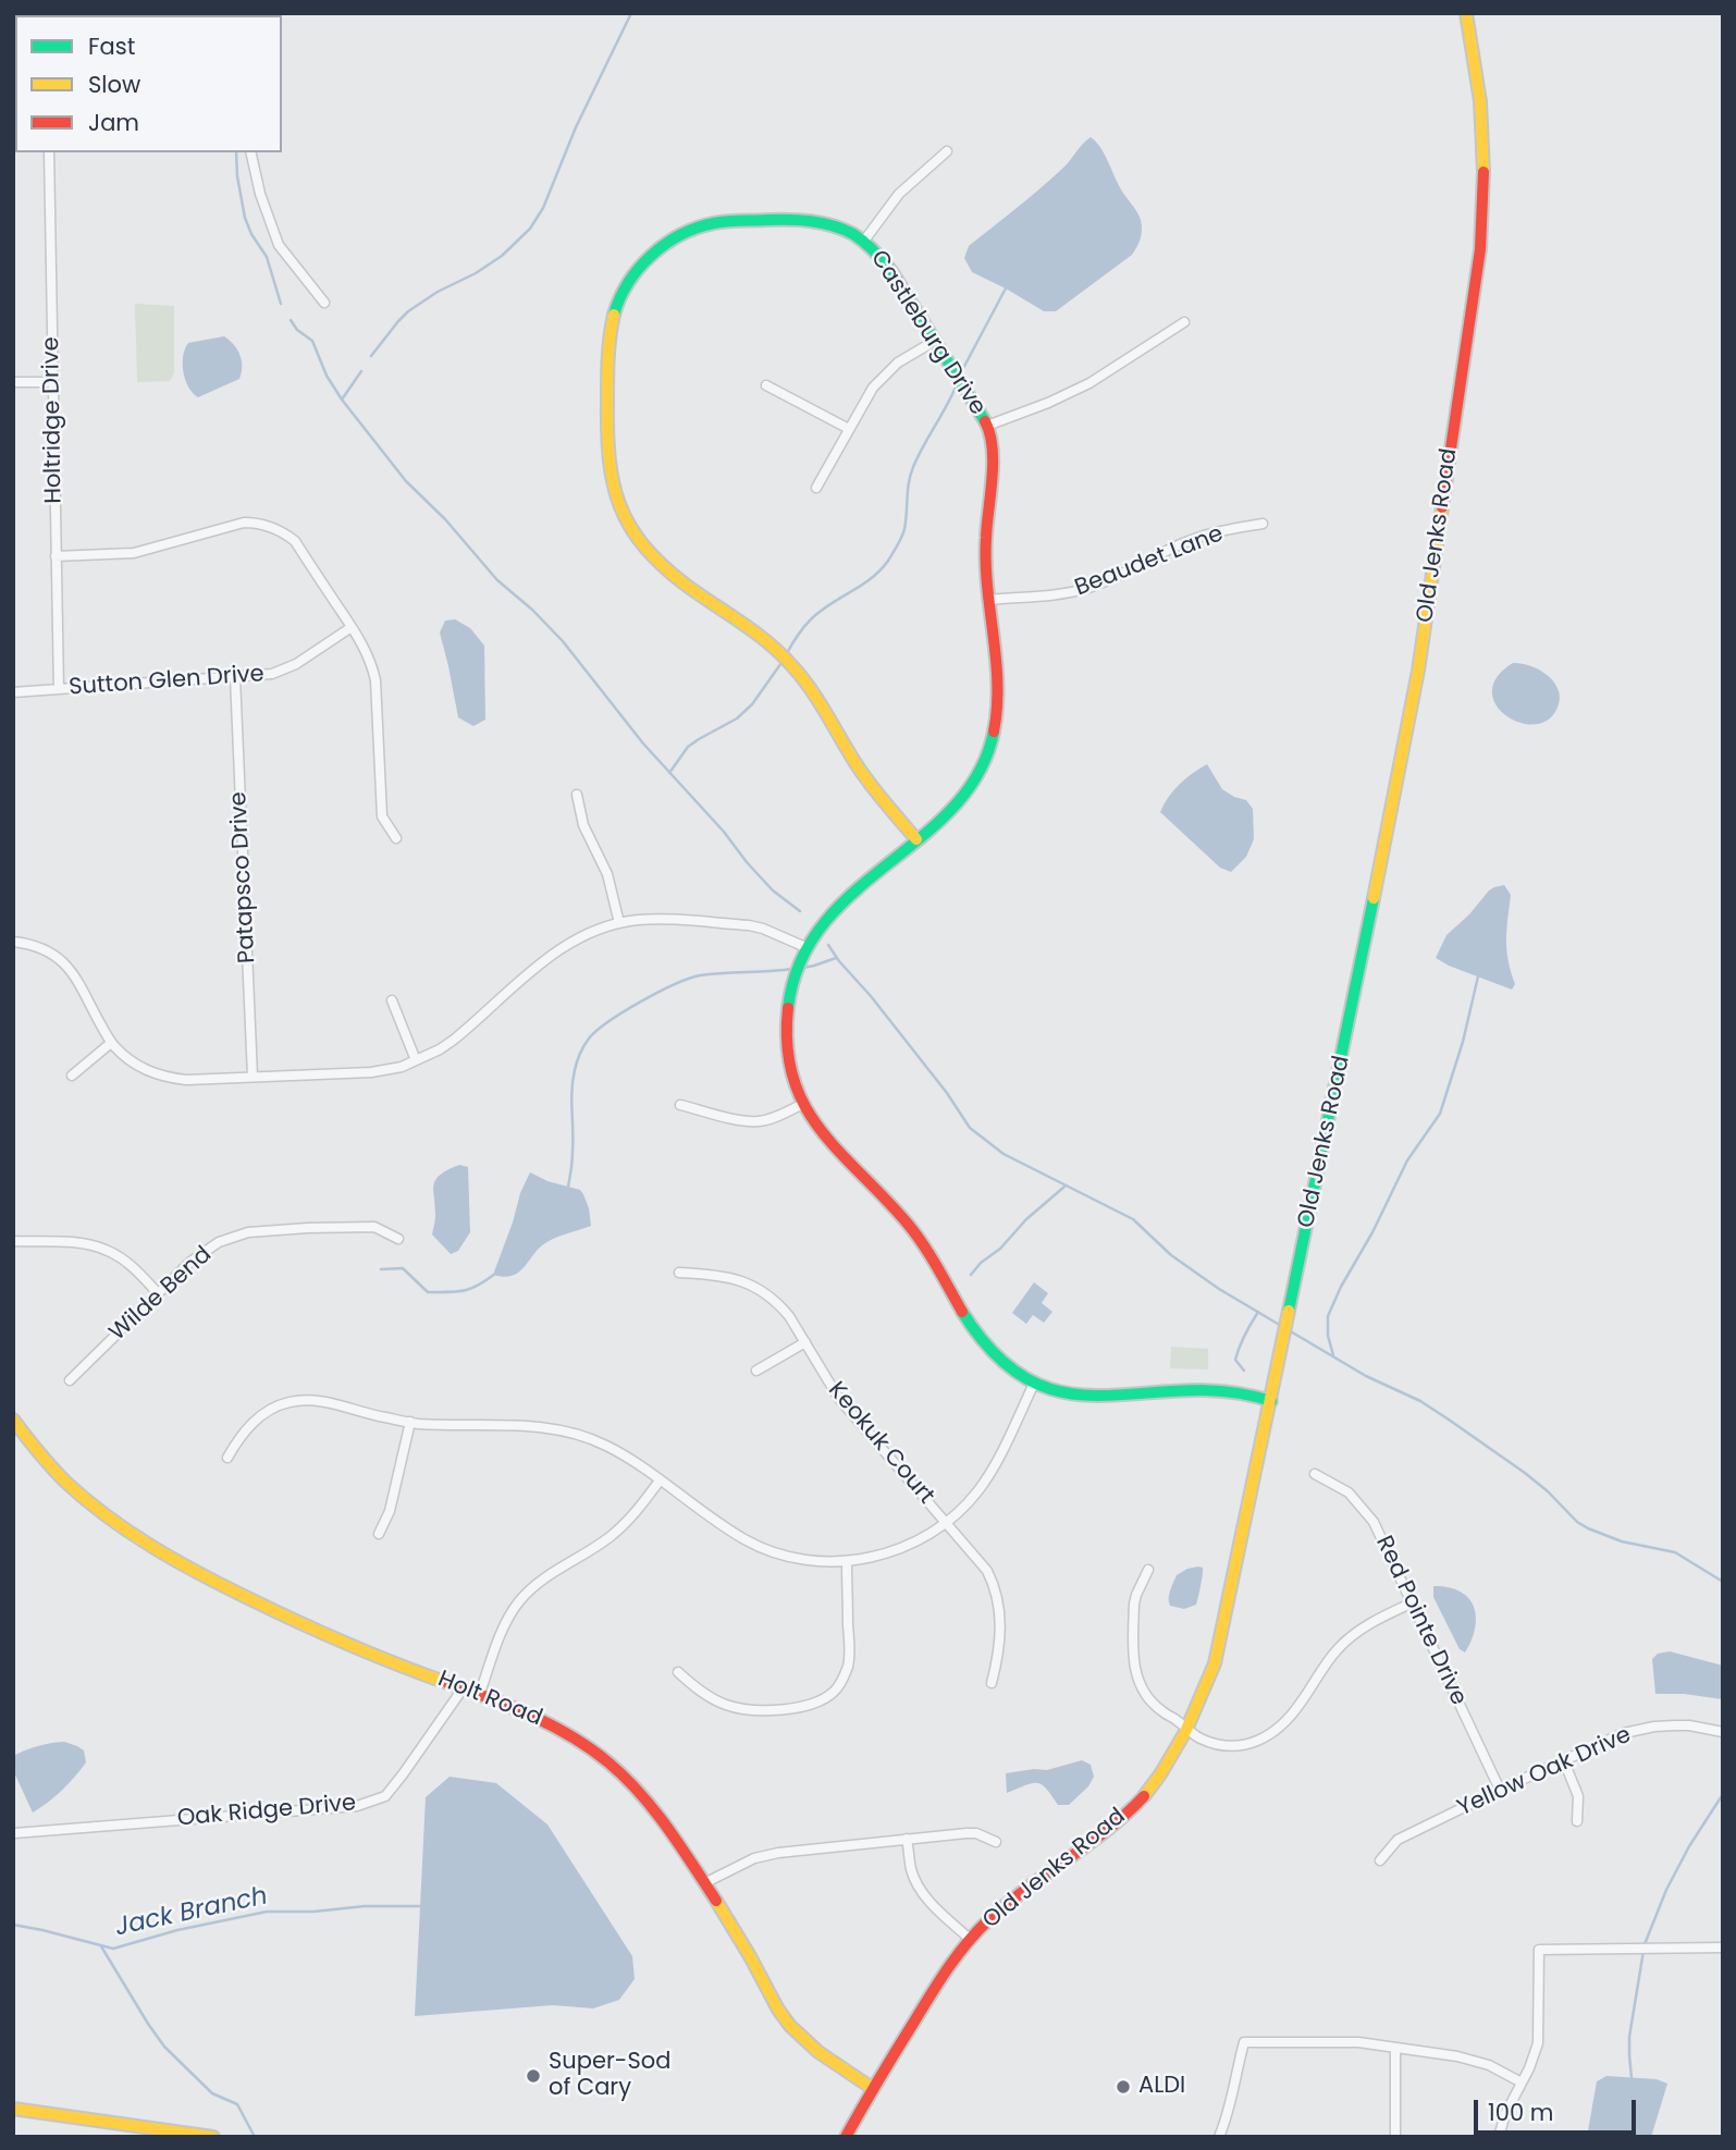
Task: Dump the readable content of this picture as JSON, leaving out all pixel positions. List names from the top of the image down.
{
  "streets": {
    "street": [
      "Castleburg Drive",
      "Holtridge Drive",
      "Old Jenks Road",
      "Beaudet Lane",
      "Sutton Glen Drive",
      "Patapsco Drive",
      "Wilde Bend",
      "Keokuk Court",
      "Red Pointe Drive",
      "Holt Road",
      "Yellow Oak Drive",
      "Oak Ridge Drive"
    ]
  },
  "crossings": [
    ["Castleburg Drive", "Old Jenks Road"],
    ["Castleburg Drive", "Beaudet Lane"],
    ["Holtridge Drive", "Sutton Glen Drive"],
    ["Old Jenks Road", "Holt Road"],
    ["Sutton Glen Drive", "Patapsco Drive"],
    ["Red Pointe Drive", "Yellow Oak Drive"],
    ["Holt Road", "Oak Ridge Drive"]
  ],
  "water": ["Jack Branch"],
  "places": ["Super-Sod of Cary", "ALDI"],
  "legend": ["Fast", "Slow", "Jam"],
  "scale_bar": "100 m"
}
